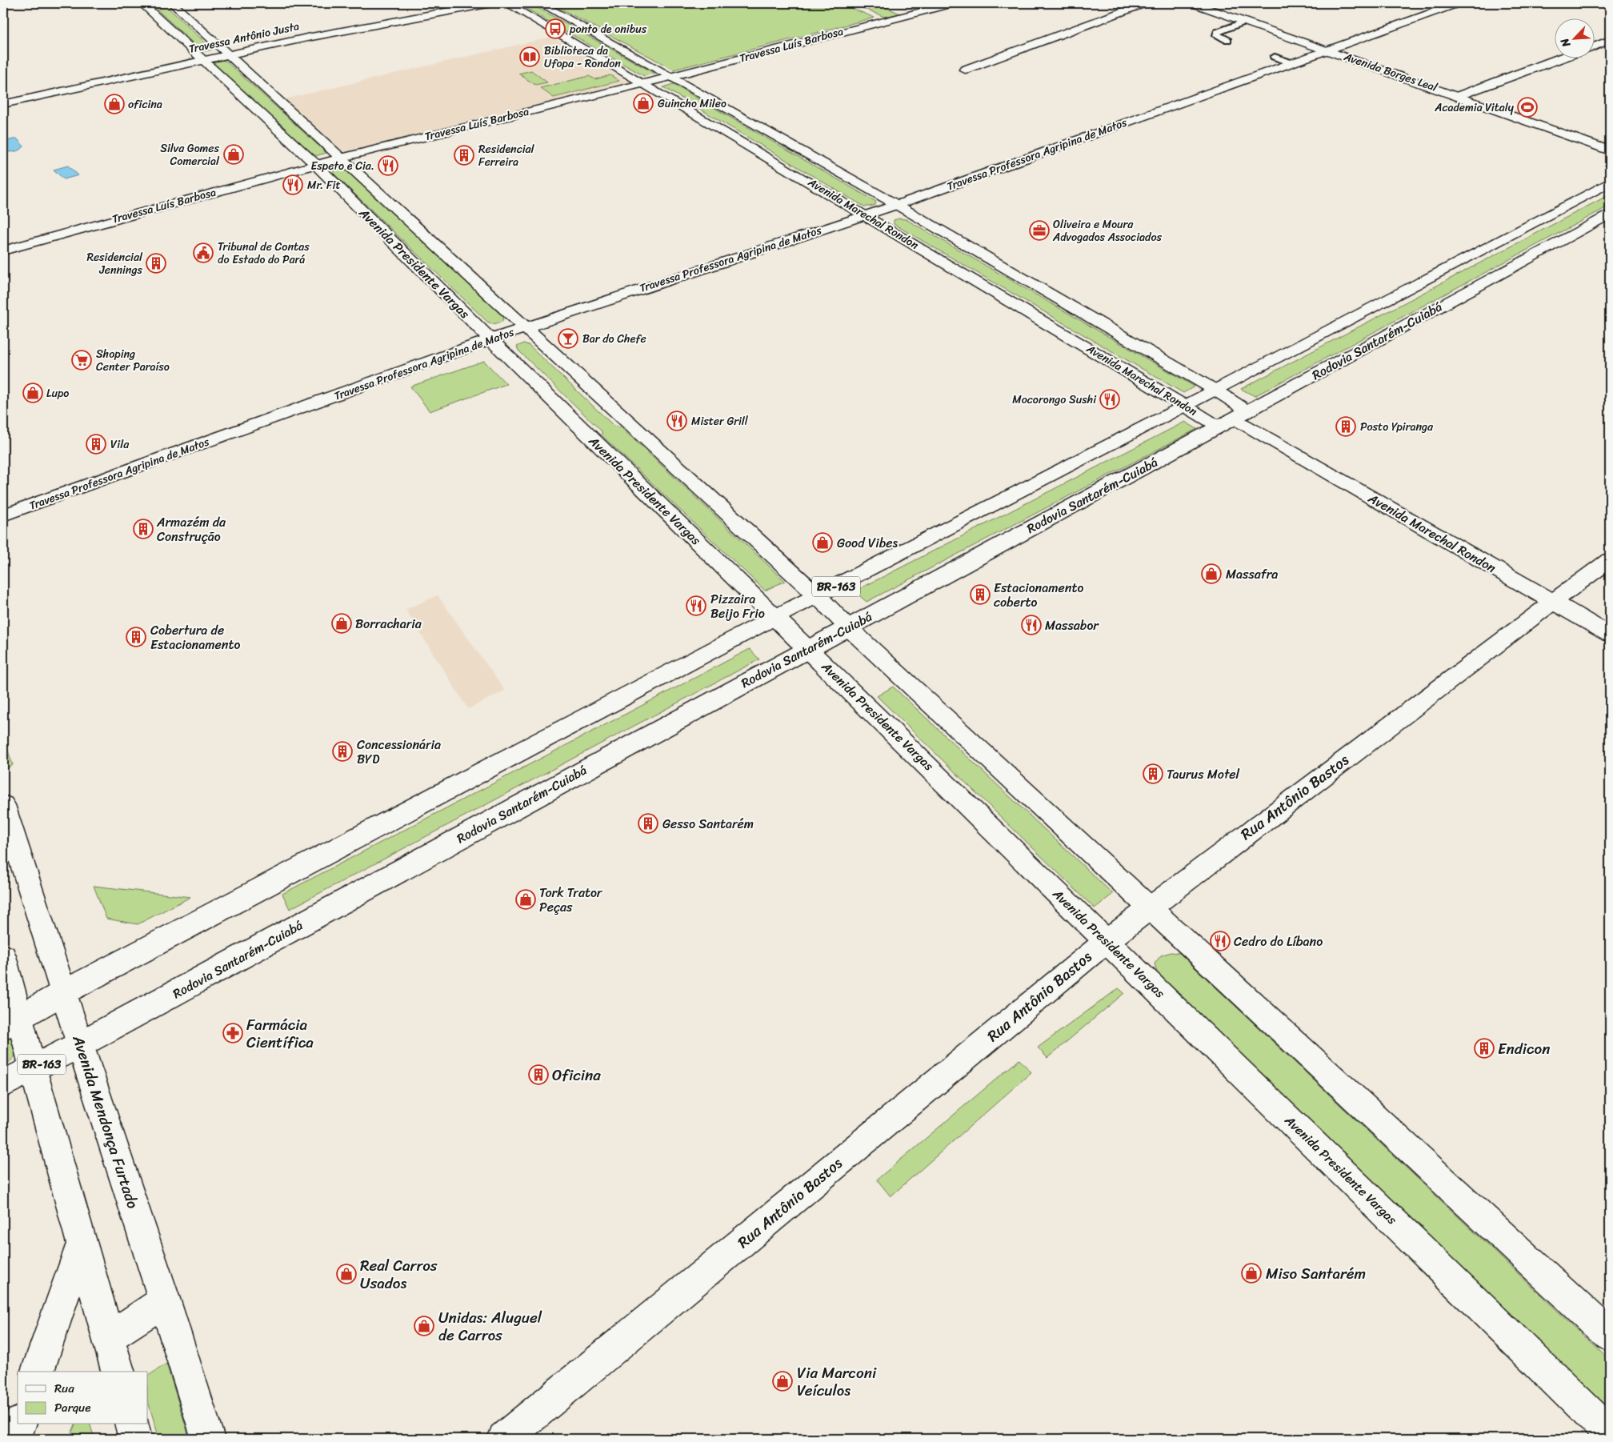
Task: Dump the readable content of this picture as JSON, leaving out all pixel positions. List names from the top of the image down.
{
  "streets": {
    "main road": [
      "Travessa Antônio Justa",
      "Travessa Luís Barbosa",
      "Avenida Borges Leal",
      "Travessa Professora Agripina de Matos",
      "Avenida Marechal Rondon",
      "Avenida Presidente Vargas",
      "Rodovia Santarém-Cuiabá",
      "BR-163",
      "Rua Antônio Bastos",
      "Avenida Mendonça Furtado"
    ]
  },
  "crossings": [
    ["Travessa Antônio Justa", "Avenida Presidente Vargas"],
    ["Travessa Luís Barbosa", "Avenida Marechal Rondon"],
    ["Travessa Luís Barbosa", "Avenida Presidente Vargas"],
    ["Avenida Borges Leal", "Travessa Professora Agripina de Matos"],
    ["Travessa Professora Agripina de Matos", "Avenida Marechal Rondon"],
    ["Travessa Professora Agripina de Matos", "Avenida Presidente Vargas"],
    ["Avenida Marechal Rondon", "Rodovia Santarém-Cuiabá"],
    ["Avenida Marechal Rondon", "BR-163"],
    ["Avenida Marechal Rondon", "Rua Antônio Bastos"],
    ["Avenida Presidente Vargas", "Rodovia Santarém-Cuiabá"],
    ["Avenida Presidente Vargas", "BR-163"],
    ["Avenida Presidente Vargas", "Rua Antônio Bastos"],
    ["Rodovia Santarém-Cuiabá", "Avenida Mendonça Furtado"],
    ["BR-163", "Avenida Mendonça Furtado"]
  ],
  "places": {
    "bus stop": ["ponto de onibus"],
    "library": ["Biblioteca da Ufopa - Rondon"],
    "shop": [
      "Guincho Mileo",
      "oficina",
      "Silva Gomes Comercial",
      "Lupo",
      "Good Vibes",
      "Massafra",
      "Borracharia",
      "Tork Trator Peças",
      "Miso Santarém",
      "Real Carros Usados",
      "Unidas: Aluguel de Carros",
      "Via Marconi Veículos"
    ],
    "sports": ["Academia Vitaly"],
    "building": [
      "Residencial Ferreira",
      "Residencial Jennings",
      "Posto Ypiranga",
      "Vila",
      "Armazém da Construção",
      "Estacionamento coberto",
      "Cobertura de Estacionamento",
      "Concessionária BYD",
      "Taurus Motel",
      "Gesso Santarém",
      "Endicon",
      "Oficina"
    ],
    "restaurant": [
      "Espeto e Cia.",
      "Mr. Fit",
      "Mocorongo Sushi",
      "Mister Grill",
      "Pizzaira Beijo Frio",
      "Massabor",
      "Cedro do Líbano"
    ],
    "office": ["Oliveira e Moura Advogados Associados"],
    "public building": ["Tribunal de Contas do Estado do Pará"],
    "bar": ["Bar do Chefe"],
    "supermarket": ["Shoping Center Paraíso"],
    "pharmacy": ["Farmácia Científica"]
  },
  "legend": ["Rua", "Parque"],
  "north": "bottom left"
}
